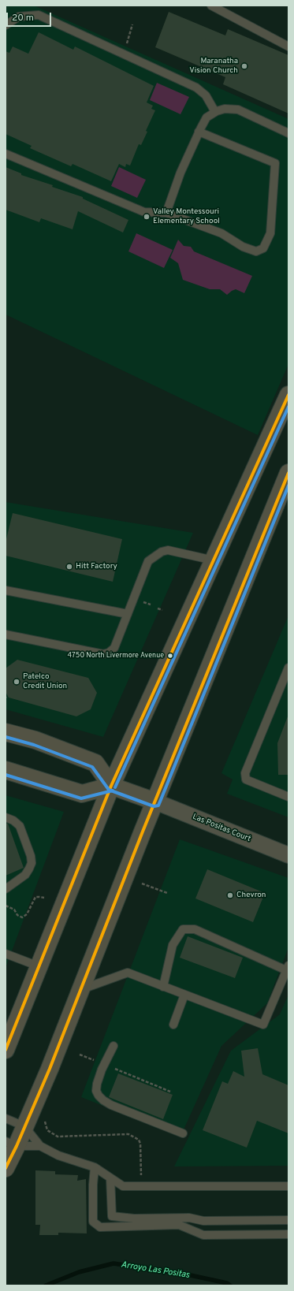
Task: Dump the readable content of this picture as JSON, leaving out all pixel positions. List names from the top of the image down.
{
  "streets": {
    "street": ["Las Positas Court"]
  },
  "water": ["Arroyo Las Positas"],
  "places": [
    "Maranatha Vision Church",
    "Valley Montessouri Elementary School",
    "Hitt Factory",
    "4750 North Livermore Avenue",
    "Patelco Credit Union",
    "Chevron"
  ],
  "scale_bar": "20 m"
}
